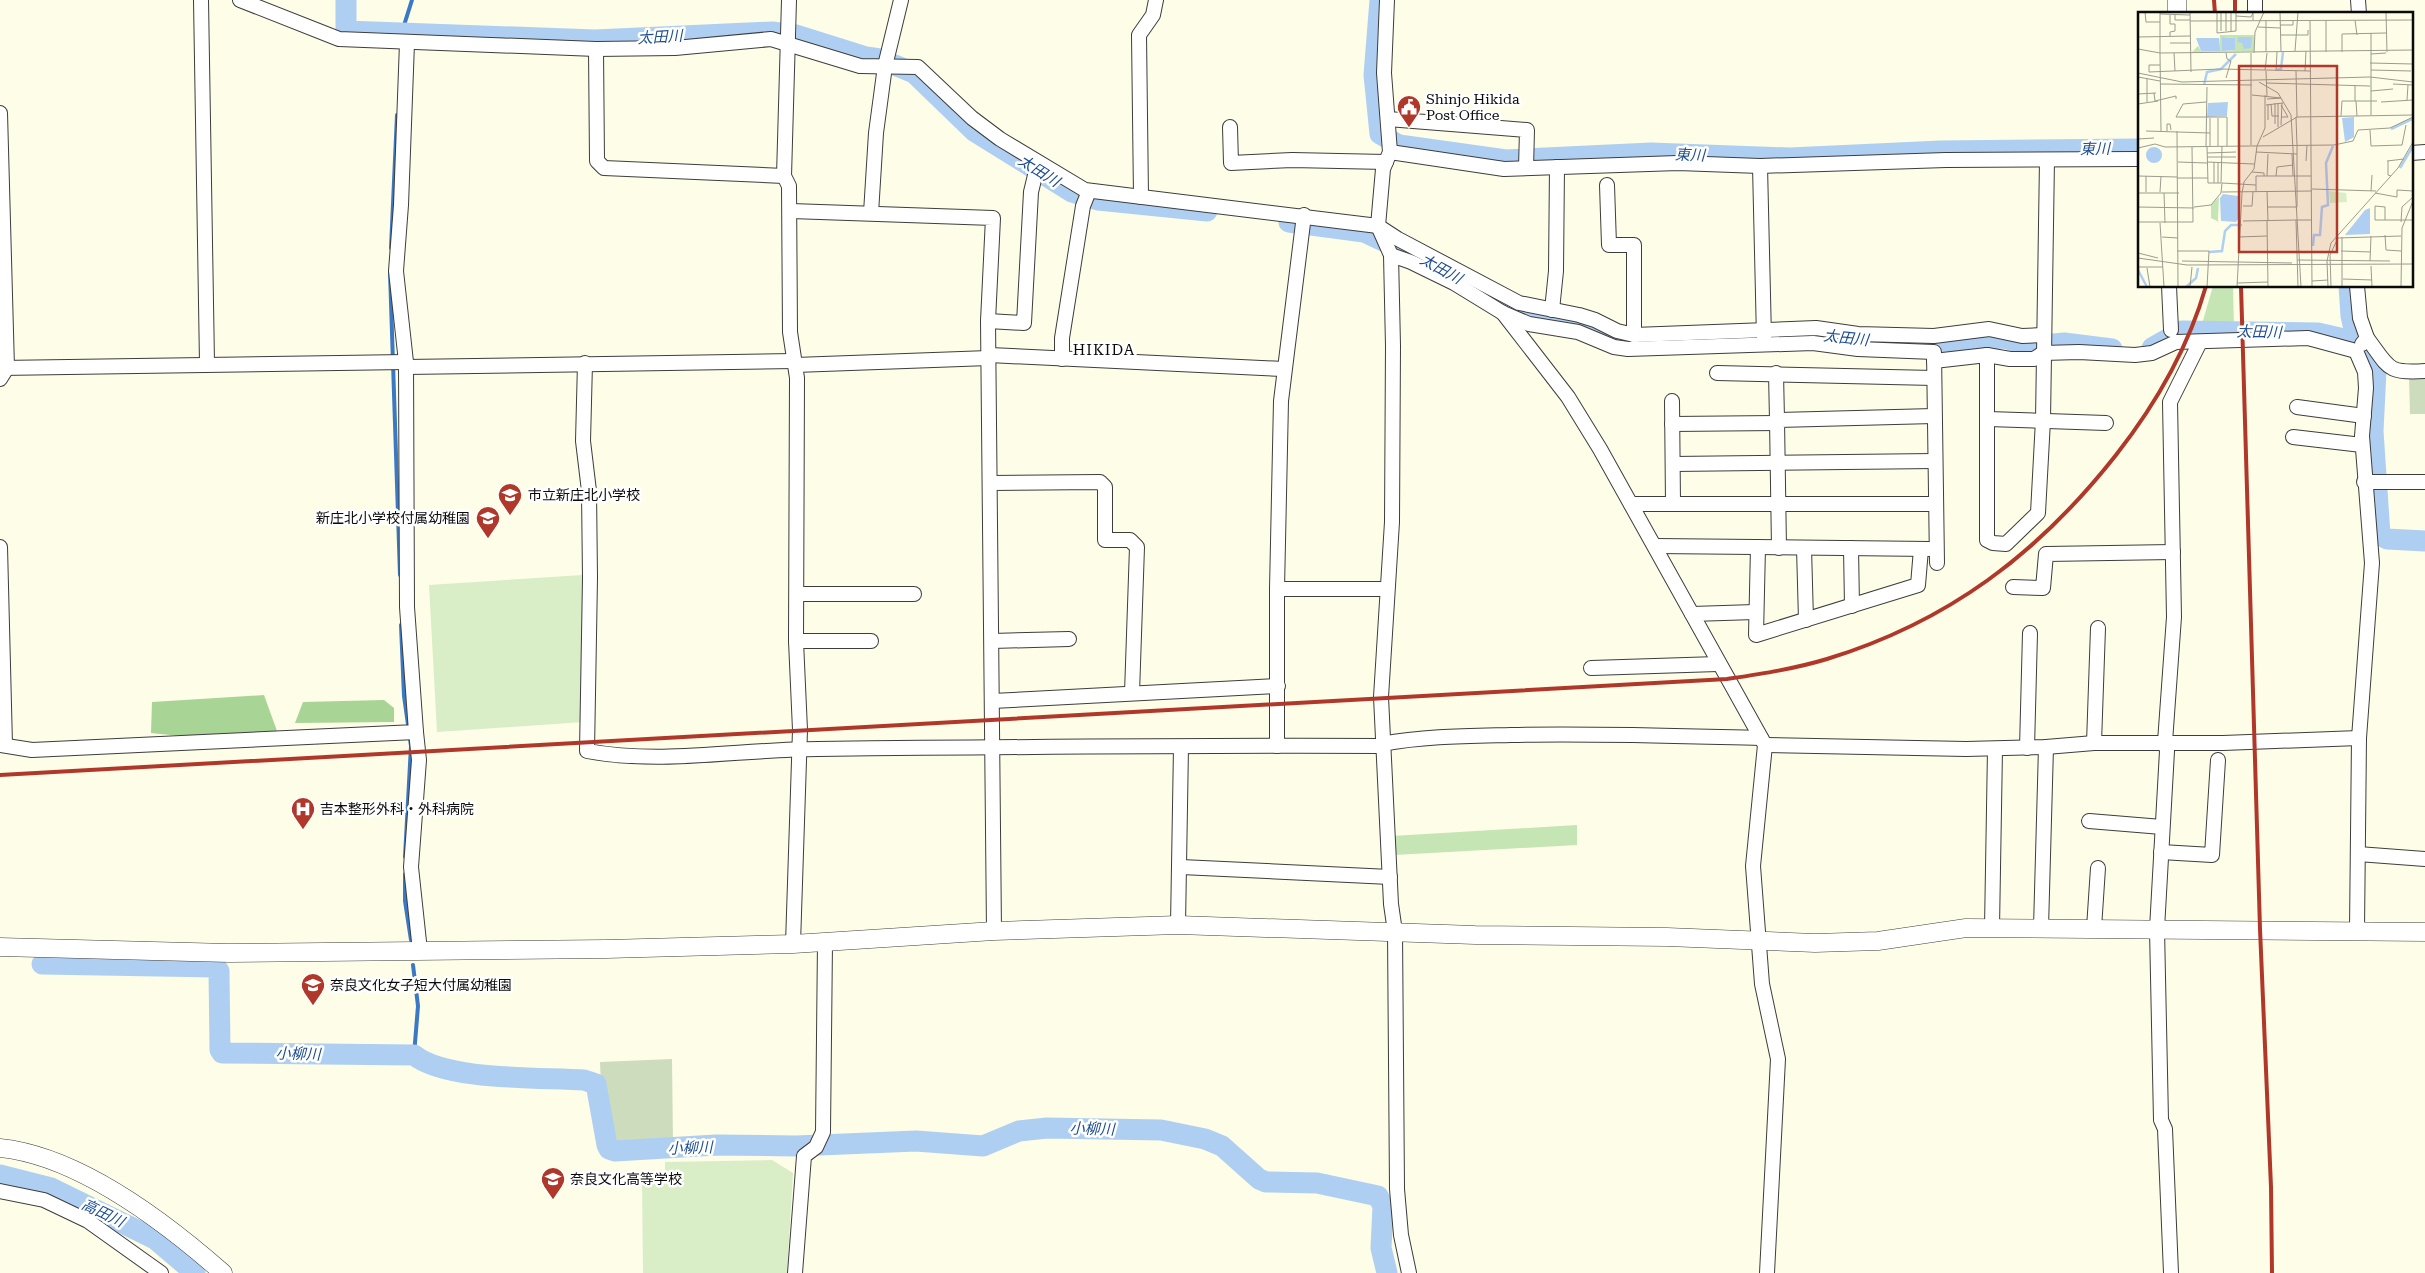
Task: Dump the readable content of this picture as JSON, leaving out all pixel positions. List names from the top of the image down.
{
  "districts": ["HIKIDA"],
  "water": [
    "太田川",
    "東川",
    "小柳川",
    "高田川"
  ],
  "places": {
    "public building": ["Shinjo Hikida Post Office"],
    "school or university": [
      "市立新庄北小学校",
      "新庄北小学校付属幼稚園",
      "奈良文化女子短大付属幼稚園",
      "奈良文化高等学校"
    ],
    "hospital": ["吉本整形外科・外科病院"]
  }
}
